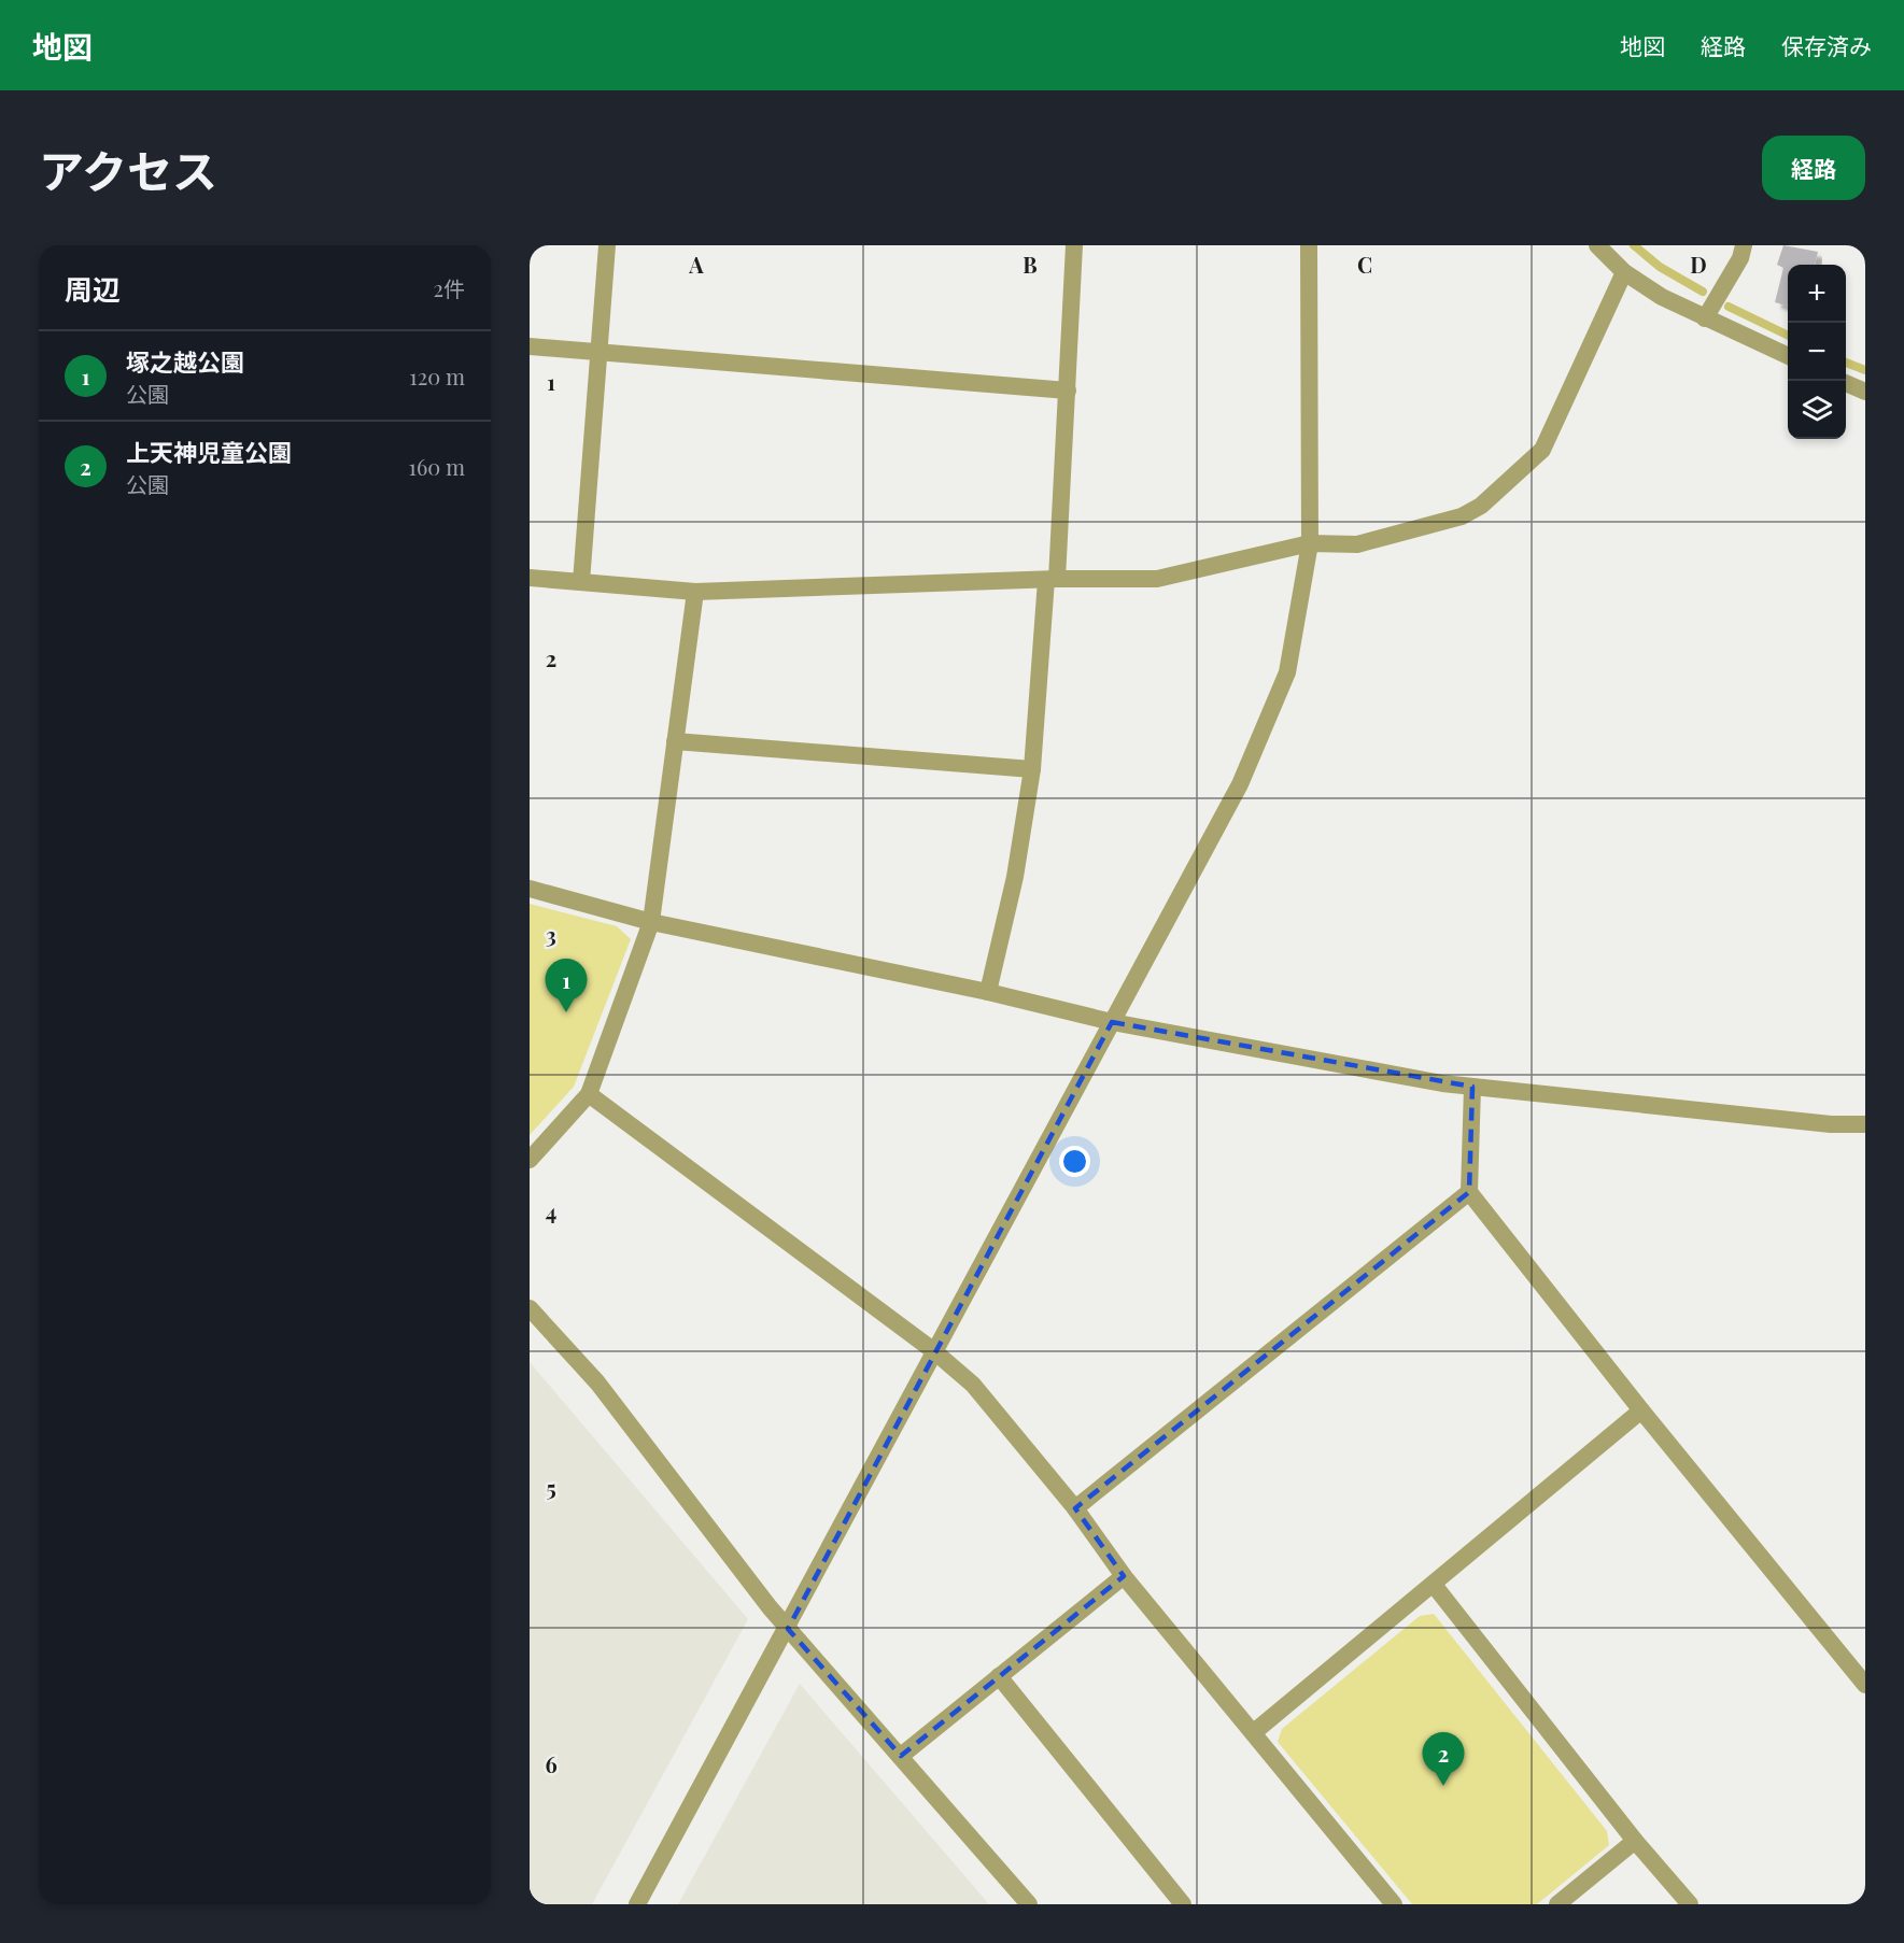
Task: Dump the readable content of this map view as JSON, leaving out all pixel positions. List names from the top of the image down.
{
  "page": {
    "header": "地図",
    "nav": ["地図", "経路", "保存済み"],
    "title": "アクセス",
    "buttons": "経路",
    "heading": ["周辺", "2件"],
    "map_buttons": ["+", "−"],
    "list": [
      {
        "mark": "1",
        "name": "塚之越公園",
        "note": "公園",
        "value": "120 m"
      },
      {
        "mark": "2",
        "name": "上天神児童公園",
        "note": "公園",
        "value": "160 m"
      }
    ],
    "pins": ["1", "2"]
  },
  "grid": {
    "columns": [
      "A",
      "B",
      "C",
      "D"
    ],
    "rows": [
      "1",
      "2",
      "3",
      "4",
      "5",
      "6"
    ]
  }
}
